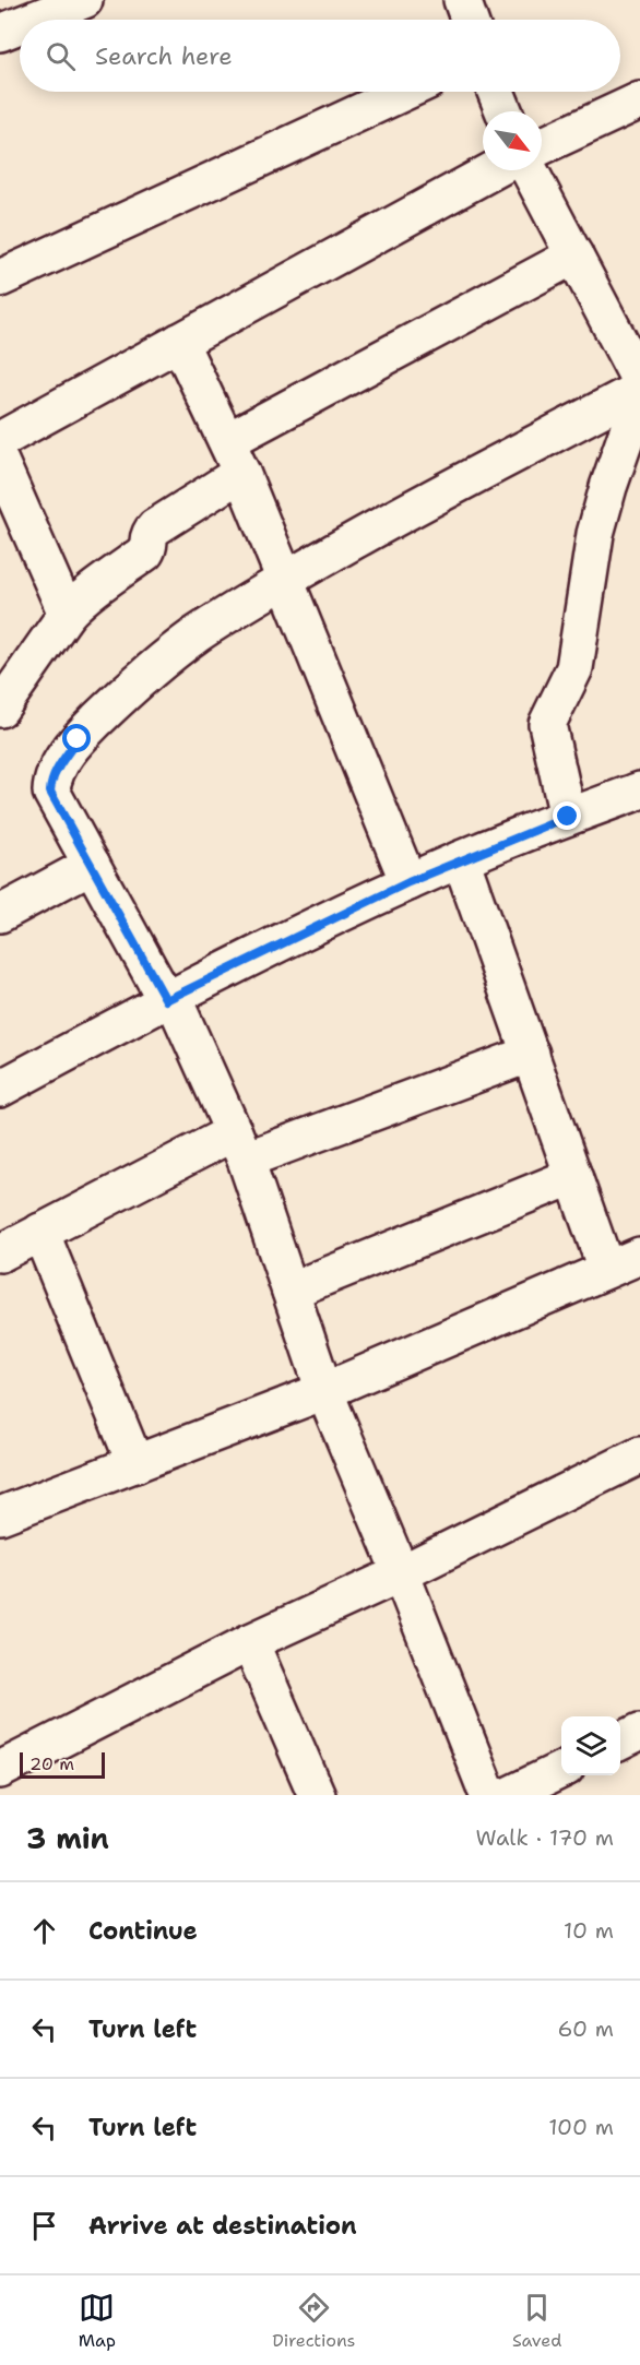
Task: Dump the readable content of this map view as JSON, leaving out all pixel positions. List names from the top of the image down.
{
  "scale_bar": "20 m",
  "north": "bottom right",
  "page": {
    "search": "Search here",
    "scale": "20 m",
    "heading": ["3 min", "Walk · 170 m"],
    "list": [
      ["Continue", "10 m"],
      ["Turn left", "60 m"],
      ["Turn left", "100 m"],
      "Arrive at destination"
    ],
    "nav": ["Map", "Directions", "Saved"]
  }
}
